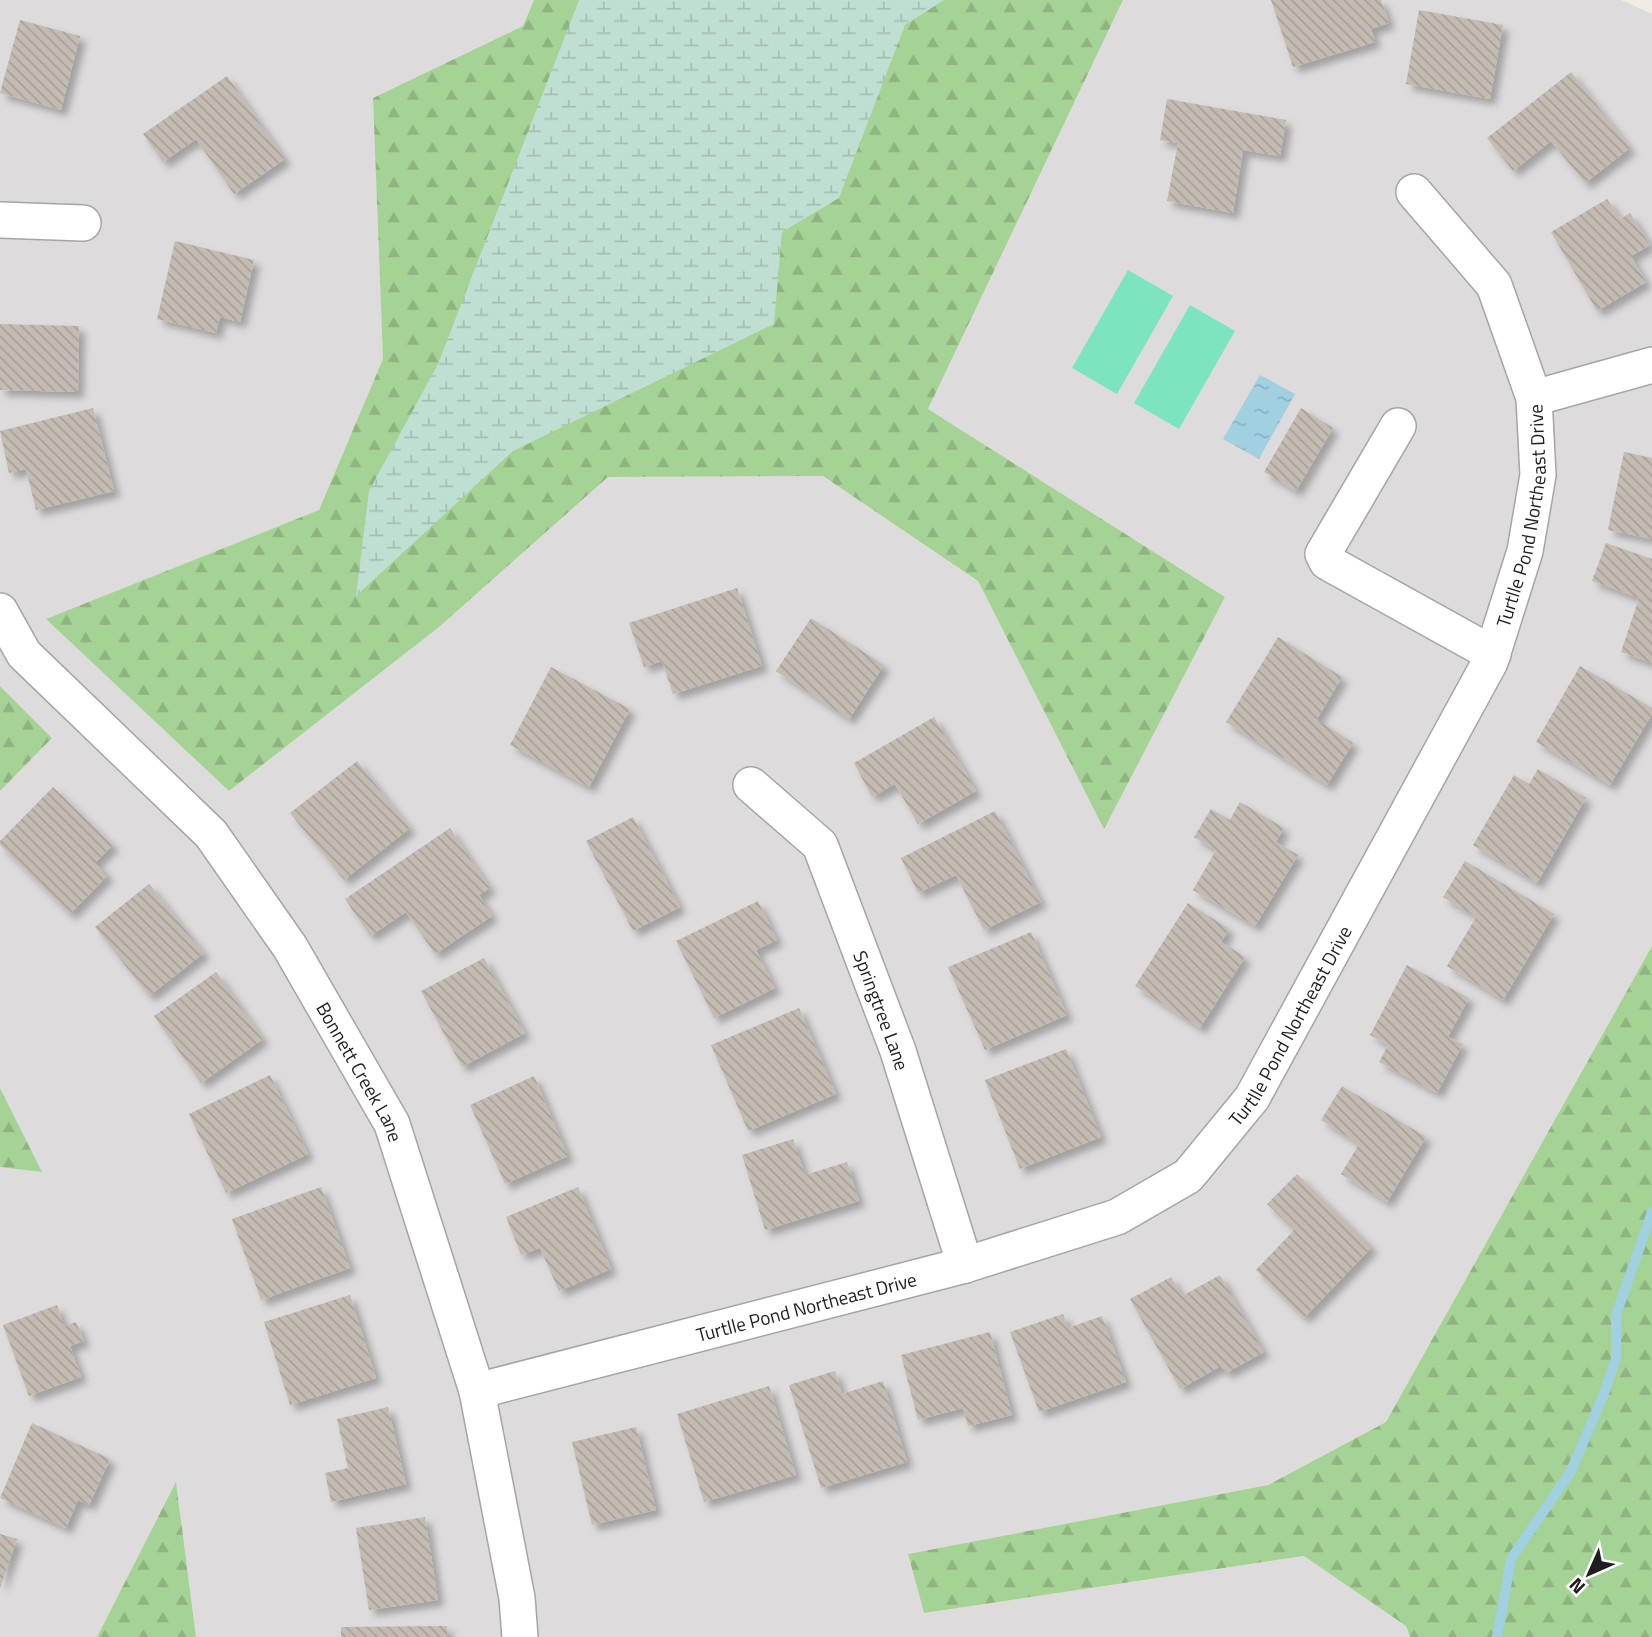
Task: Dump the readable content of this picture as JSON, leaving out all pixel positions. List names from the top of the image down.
{
  "streets": {
    "street": ["Turtlle Pond Northeast Drive", "Springtree Lane", "Bonnett Creek Lane"]
  },
  "crossings": [
    ["Turtlle Pond Northeast Drive", "Springtree Lane"],
    ["Turtlle Pond Northeast Drive", "Bonnett Creek Lane"]
  ],
  "north": "bottom left"
}
